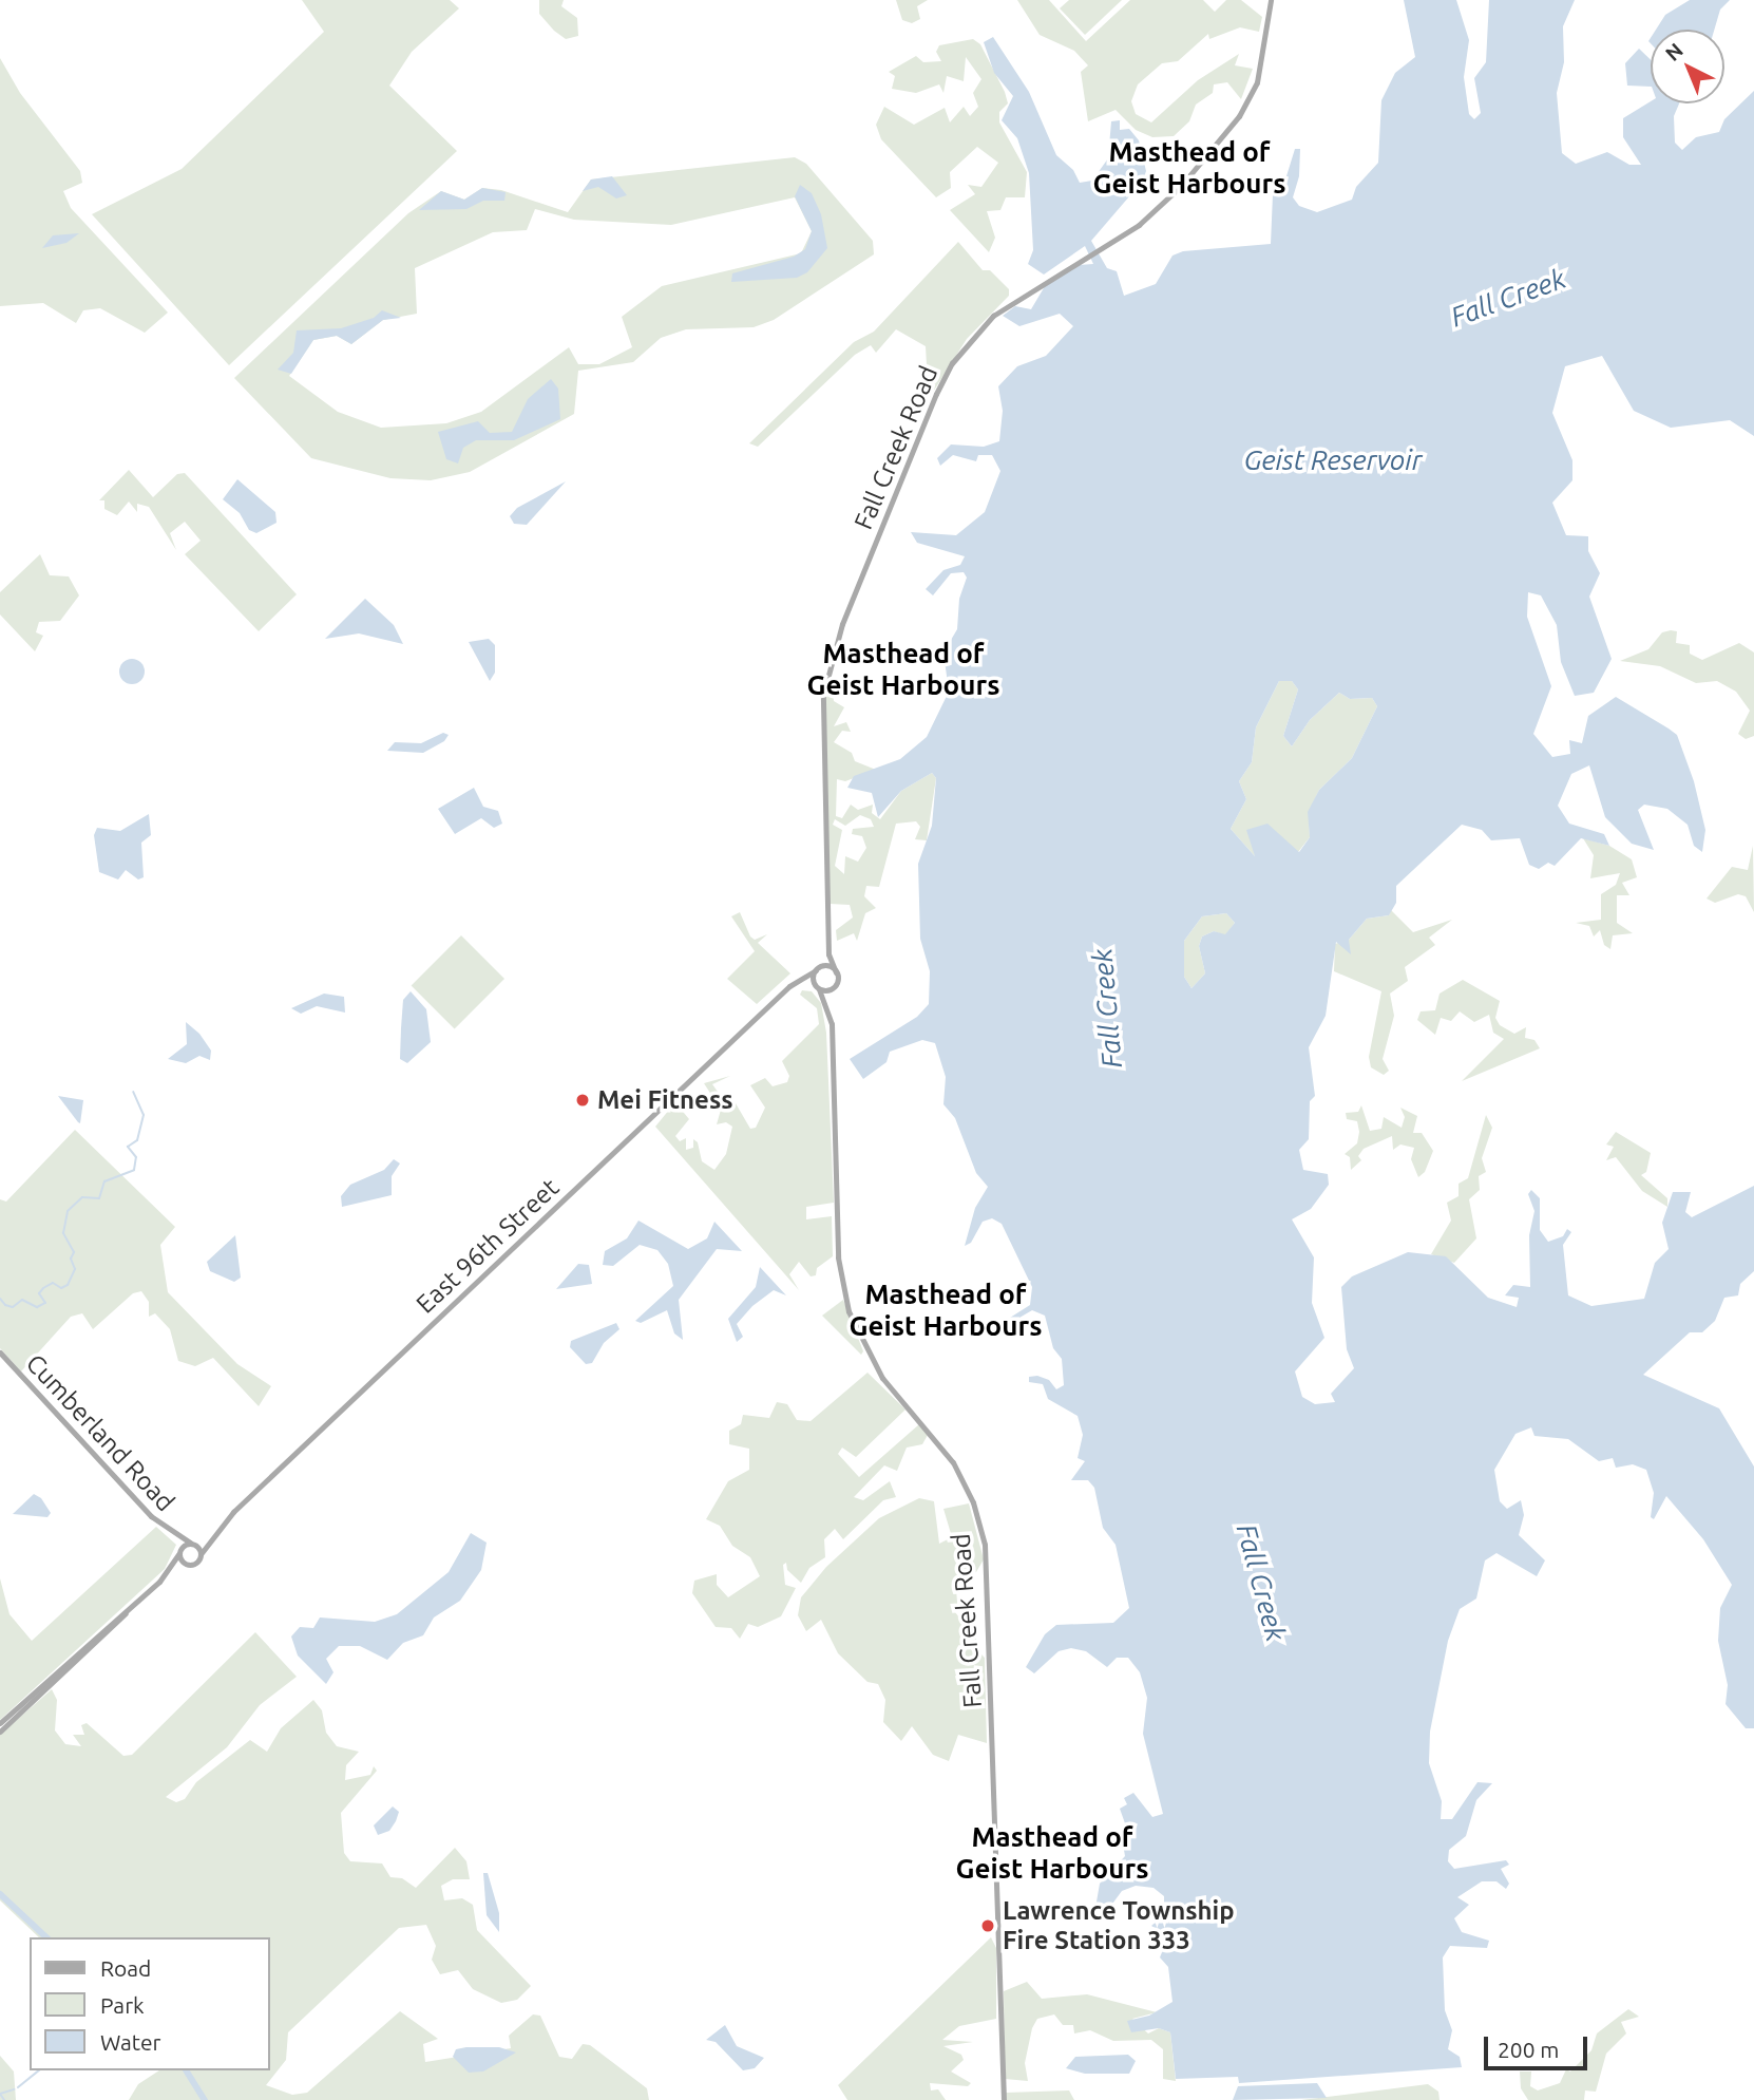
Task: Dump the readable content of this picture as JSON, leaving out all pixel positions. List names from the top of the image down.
{
  "streets": {
    "main road": ["Fall Creek Road", "East 96th Street", "Cumberland Road"]
  },
  "crossings": [
    ["East 96th Street", "Cumberland Road"]
  ],
  "districts": [
    "Masthead of Geist Harbours",
    "Masthead of Geist Harbours",
    "Masthead of Geist Harbours",
    "Masthead of Geist Harbours"
  ],
  "water": ["Fall Creek", "Geist Reservoir"],
  "places": ["Mei Fitness", "Lawrence Township Fire Station 333"],
  "legend": ["Road", "Park", "Water"],
  "scale_bar": "200 m",
  "north": "top left"
}
